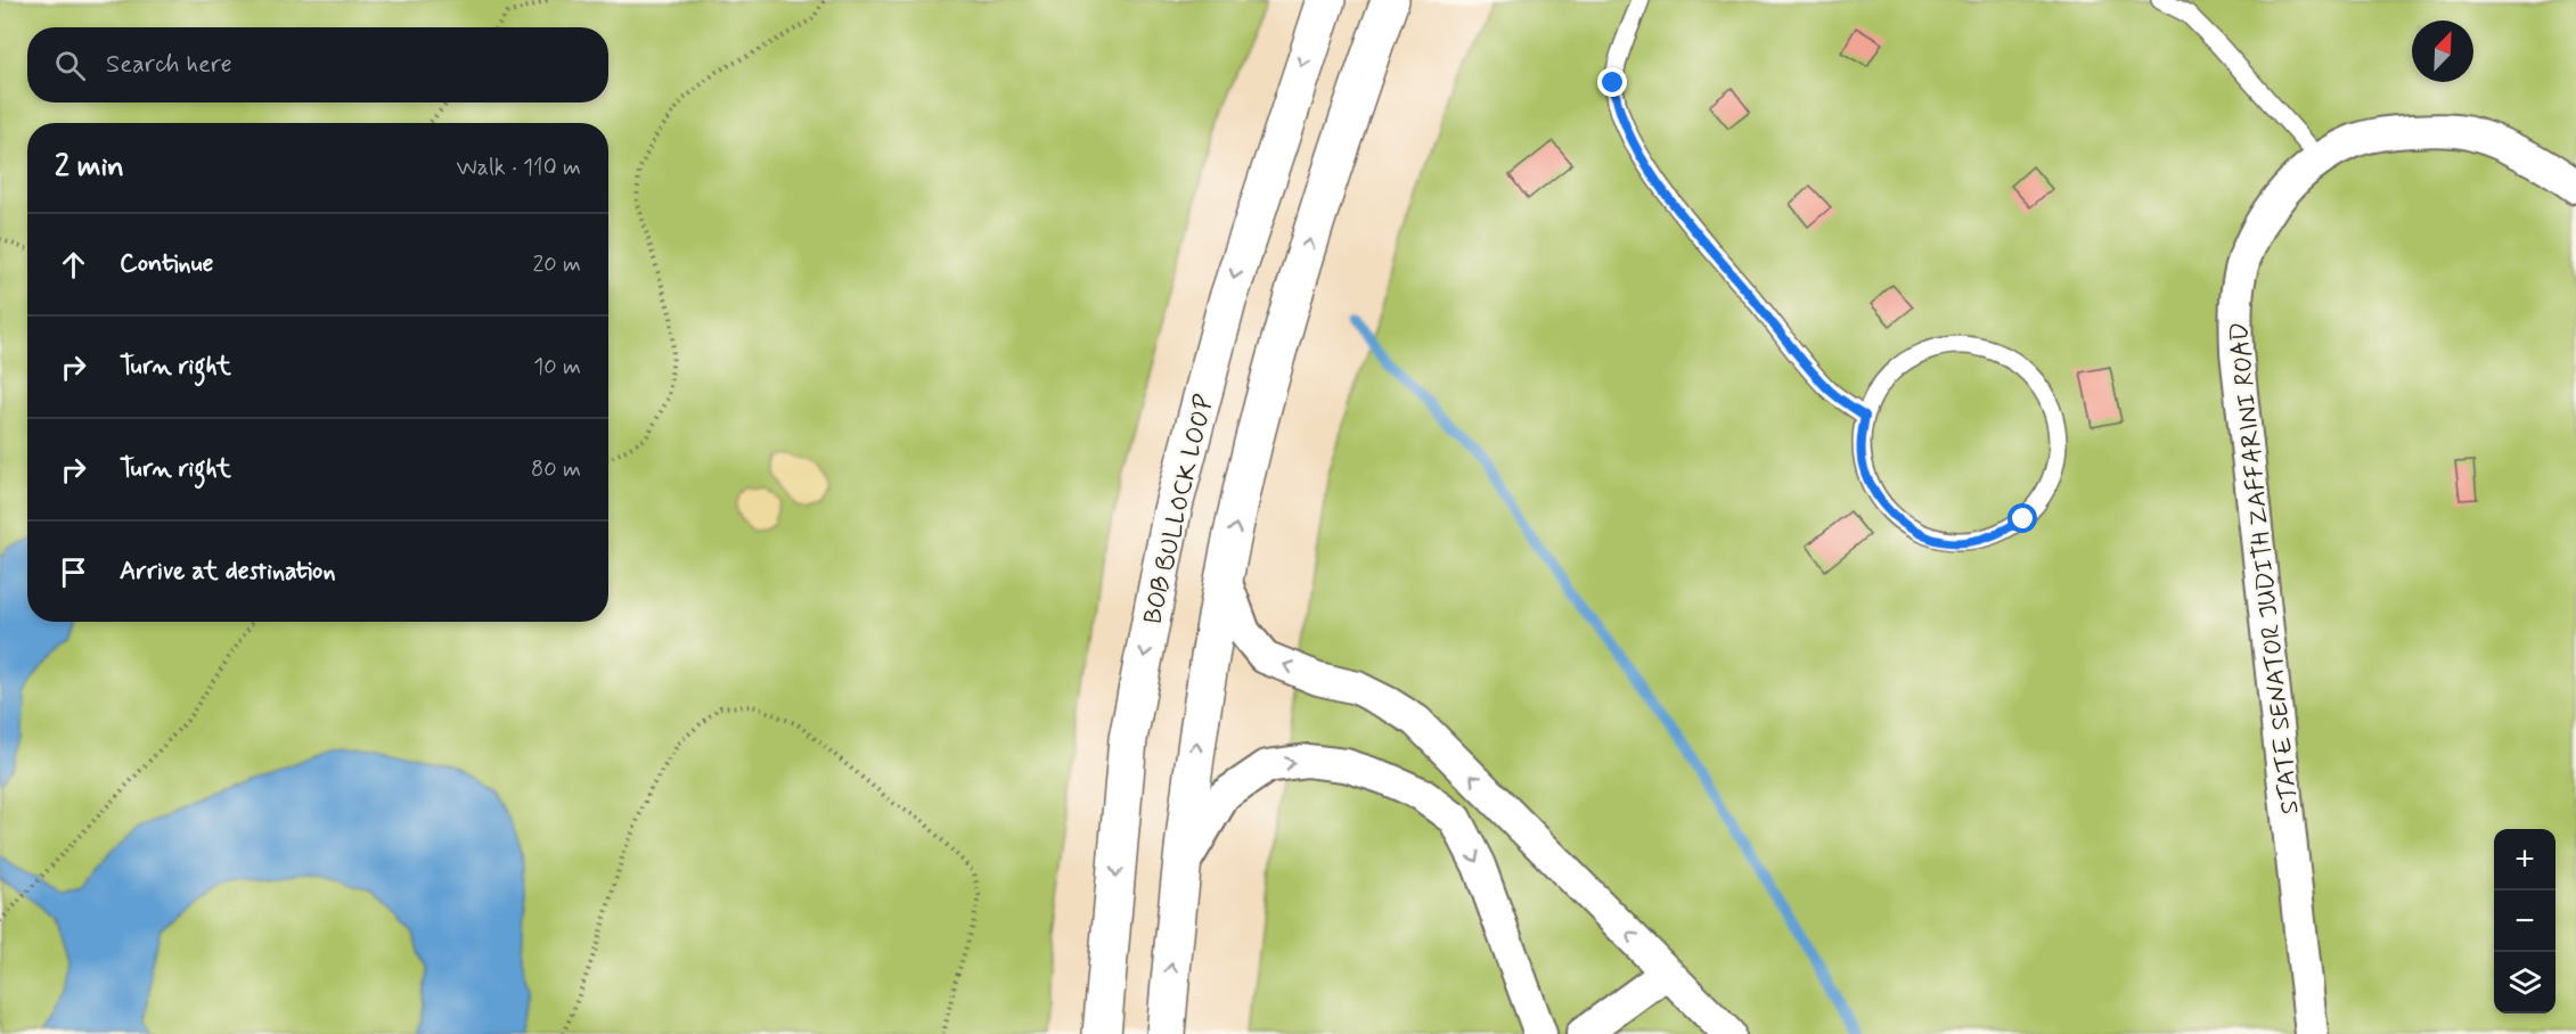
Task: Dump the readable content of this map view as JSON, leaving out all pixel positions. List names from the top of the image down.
{
  "streets": {
    "highway": ["BOB BULLOCK LOOP"],
    "street": ["STATE SENATOR JUDITH ZAFFARINI ROAD"]
  },
  "north": "top right",
  "page": {
    "search": "Search here",
    "heading": ["2 min", "Walk · 110 m"],
    "list": [
      ["Continue", "20 m"],
      ["Turn right", "10 m"],
      ["Turn right", "80 m"],
      "Arrive at destination"
    ],
    "map_buttons": ["+", "−"]
  }
}
